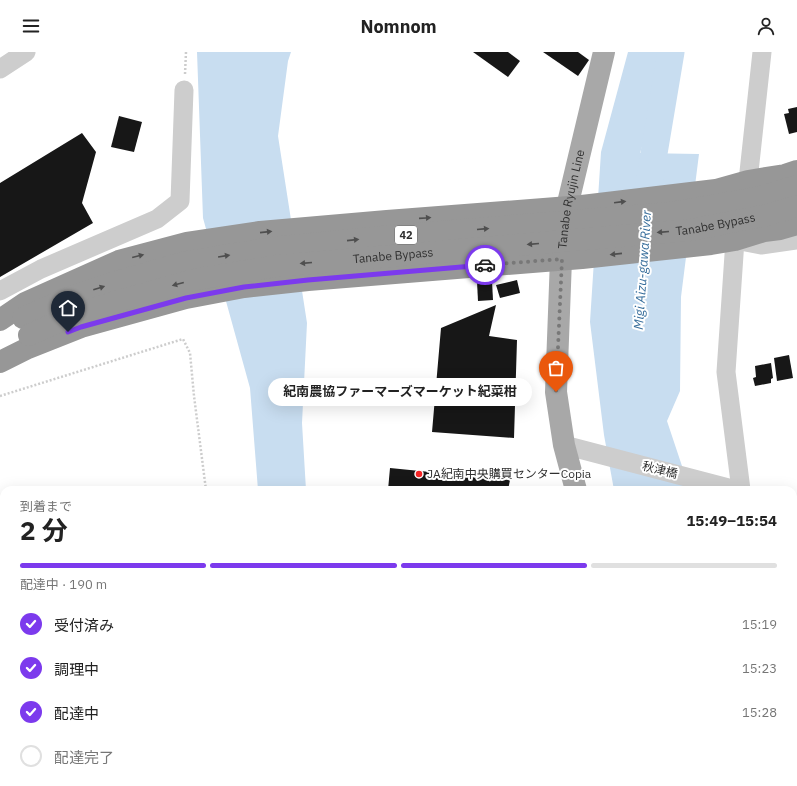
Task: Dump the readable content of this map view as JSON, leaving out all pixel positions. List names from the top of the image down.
{
  "streets": {
    "highway": ["Tanabe Bypass", "42"],
    "main road": ["Tanabe Ryujin Line"],
    "street": ["秋津橋"]
  },
  "crossings": [
    ["Tanabe Ryujin Line", "秋津橋"]
  ],
  "water": ["Migi Aizu-gawa River"],
  "places": ["紀南農協ファーマーズマーケット紀菜柑", "JA紀南中央購買センターCopia"],
  "page": {
    "header": "Nomnom",
    "bubble": "紀南農協ファーマーズマーケット紀菜柑",
    "heading": ["2 分", "到着まで", "15:49–15:54"],
    "bar": "配達中 · 190 m",
    "list": [
      ["受付済み", "15:19"],
      ["調理中", "15:23"],
      ["配達中", "15:28"],
      "配達完了"
    ]
  }
}
